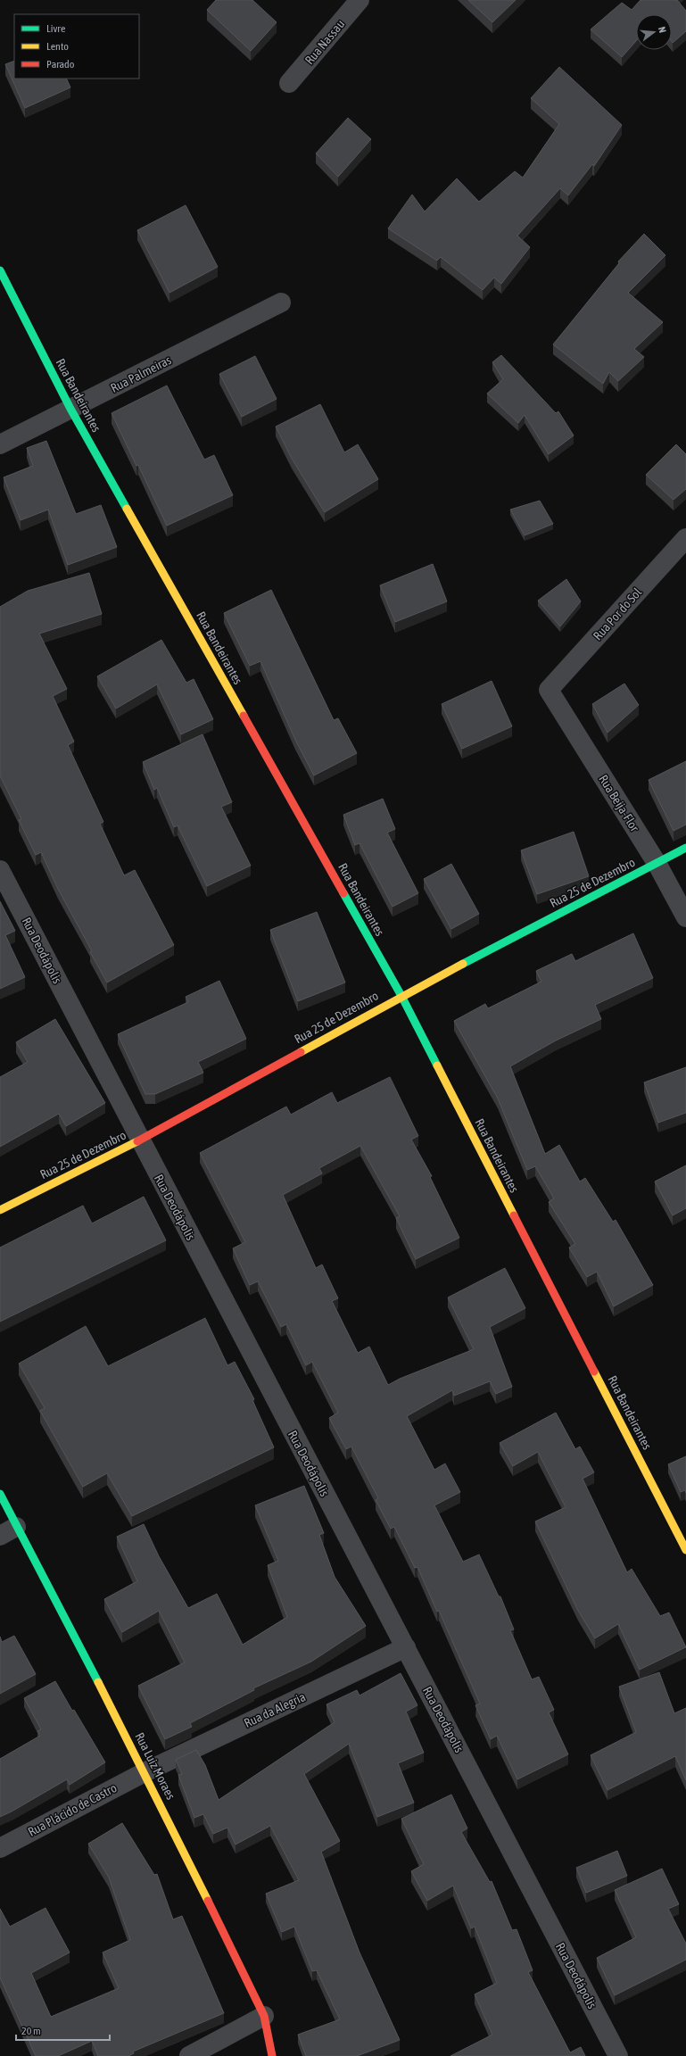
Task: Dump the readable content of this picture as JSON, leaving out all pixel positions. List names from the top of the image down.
{
  "streets": {
    "street": [
      "Rua Nassau",
      "Rua Palmeiras",
      "Rua Bandeirantes",
      "Rua Por do Sol",
      "Rua Beija-Flor",
      "Rua 25 de Dezembro",
      "Rua Deodápolis",
      "Rua da Alegria",
      "Rua Luiz Moraes",
      "Rua Plácido de Castro"
    ]
  },
  "crossings": [
    ["Rua Palmeiras", "Rua Bandeirantes"],
    ["Rua Bandeirantes", "Rua 25 de Dezembro"],
    ["Rua Por do Sol", "Rua Beija-Flor"],
    ["Rua Beija-Flor", "Rua 25 de Dezembro"],
    ["Rua 25 de Dezembro", "Rua Deodápolis"],
    ["Rua Deodápolis", "Rua da Alegria"],
    ["Rua da Alegria", "Rua Luiz Moraes"],
    ["Rua da Alegria", "Rua Plácido de Castro"],
    ["Rua Luiz Moraes", "Rua Plácido de Castro"]
  ],
  "legend": ["Livre", "Lento", "Parado"],
  "scale_bar": "20 m",
  "north": "right"
}
